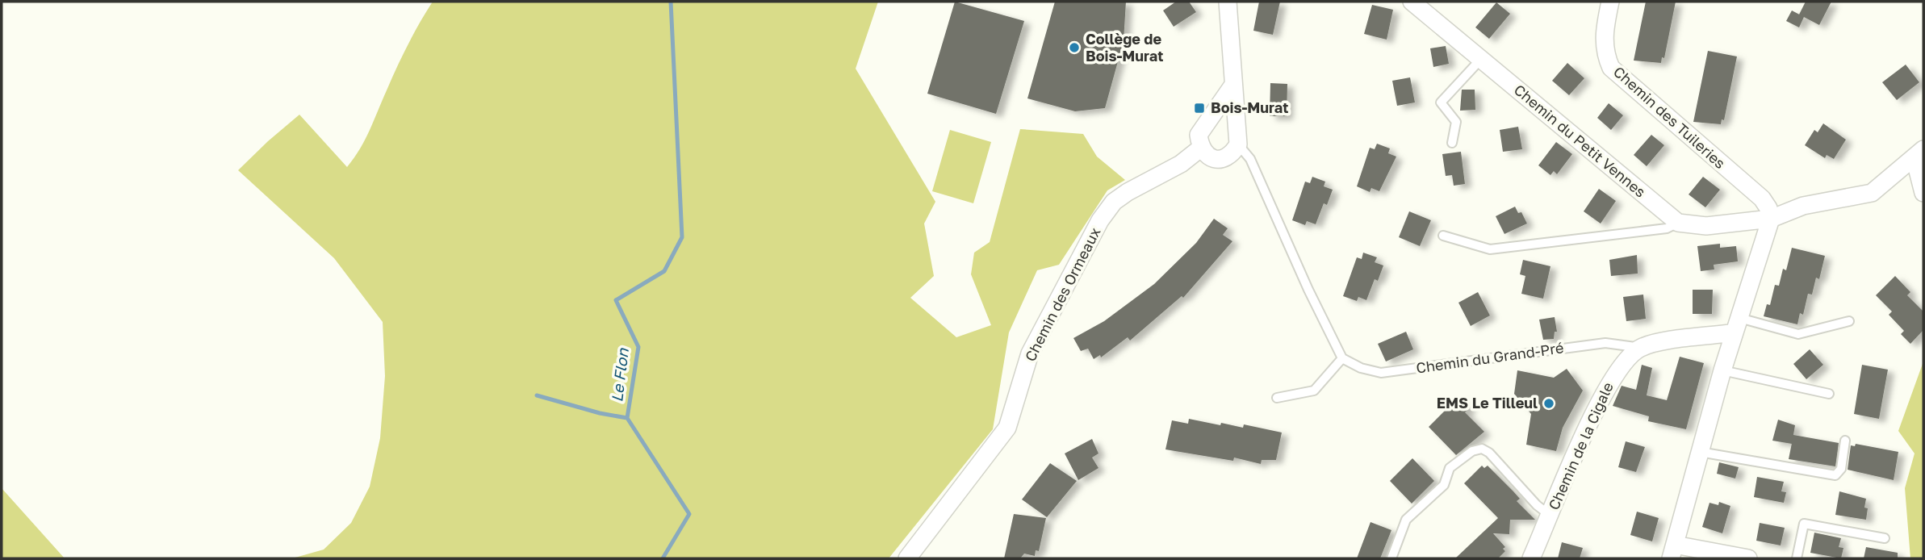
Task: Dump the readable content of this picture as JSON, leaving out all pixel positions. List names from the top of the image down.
{
  "streets": {
    "street": [
      "Chemin des Tuileries",
      "Chemin du Petit Vennes",
      "Chemin des Ormeaux",
      "Chemin de la Cigale"
    ],
    "lane": ["Chemin du Grand-Pré"]
  },
  "crossings": [
    ["Chemin du Grand-Pré", "Chemin de la Cigale"]
  ],
  "water": ["Le Flon"],
  "places": {
    "other": ["Collège de Bois-Murat", "EMS Le Tilleul"],
    "transit": ["Bois-Murat"]
  }
}
